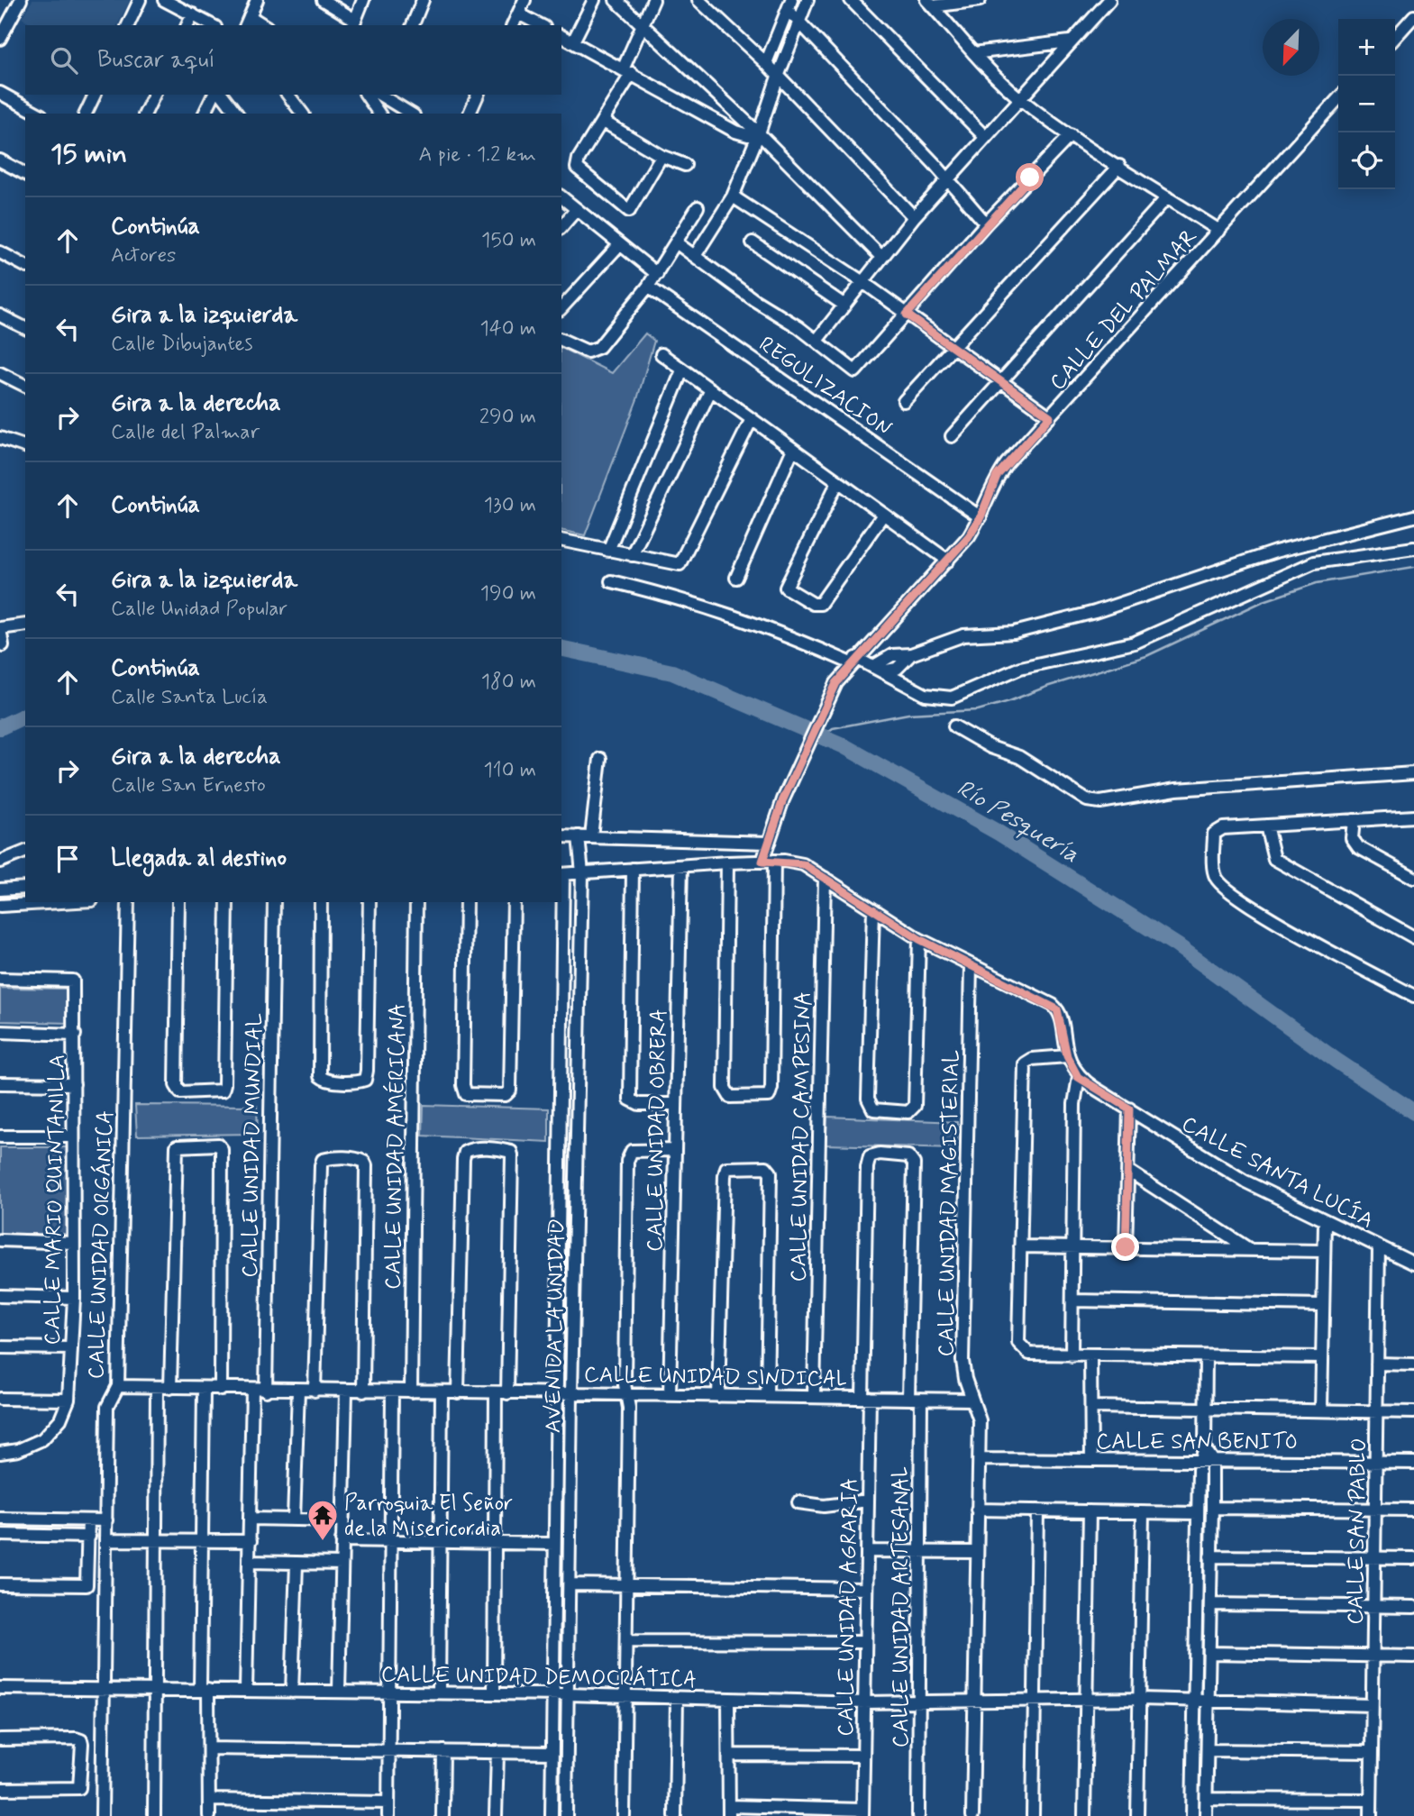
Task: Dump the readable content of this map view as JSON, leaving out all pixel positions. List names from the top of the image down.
{
  "streets": {
    "street": [
      "CALLE DEL PALMAR",
      "REGULIZACION",
      "CALLE UNIDAD OBRERA",
      "CALLE UNIDAD CAMPESINA",
      "CALLE UNIDAD MUNDIAL",
      "CALLE UNIDAD AMÉRICANA",
      "CALLE SANTA LUCÍA",
      "CALLE MARIO QUINTANILLA",
      "CALLE UNIDAD MAGISTERIAL",
      "CALLE UNIDAD ORGÁNICA",
      "AVENIDA LA UNIDAD",
      "CALLE UNIDAD SINDICAL",
      "CALLE SAN BENITO",
      "CALLE SAN PABLO",
      "CALLE UNIDAD AGRARIA",
      "CALLE UNIDAD ARTESANAL",
      "CALLE UNIDAD DEMOCRÁTICA"
    ]
  },
  "crossings": [
    ["CALLE DEL PALMAR", "REGULIZACION"],
    ["CALLE UNIDAD OBRERA", "CALLE UNIDAD SINDICAL"],
    ["CALLE UNIDAD CAMPESINA", "CALLE UNIDAD SINDICAL"],
    ["CALLE UNIDAD MUNDIAL", "CALLE UNIDAD SINDICAL"],
    ["CALLE UNIDAD AMÉRICANA", "CALLE UNIDAD SINDICAL"],
    ["CALLE SANTA LUCÍA", "CALLE SAN PABLO"],
    ["CALLE UNIDAD MAGISTERIAL", "CALLE UNIDAD SINDICAL"],
    ["CALLE UNIDAD MAGISTERIAL", "CALLE SAN BENITO"],
    ["CALLE UNIDAD MAGISTERIAL", "CALLE UNIDAD DEMOCRÁTICA"],
    ["CALLE UNIDAD ORGÁNICA", "CALLE UNIDAD SINDICAL"],
    ["CALLE UNIDAD ORGÁNICA", "CALLE UNIDAD DEMOCRÁTICA"],
    ["AVENIDA LA UNIDAD", "CALLE UNIDAD SINDICAL"],
    ["AVENIDA LA UNIDAD", "CALLE UNIDAD DEMOCRÁTICA"],
    ["CALLE UNIDAD SINDICAL", "CALLE UNIDAD AGRARIA"],
    ["CALLE UNIDAD SINDICAL", "CALLE UNIDAD ARTESANAL"],
    ["CALLE SAN BENITO", "CALLE SAN PABLO"],
    ["CALLE SAN PABLO", "CALLE UNIDAD DEMOCRÁTICA"],
    ["CALLE UNIDAD AGRARIA", "CALLE UNIDAD ARTESANAL"],
    ["CALLE UNIDAD AGRARIA", "CALLE UNIDAD DEMOCRÁTICA"],
    ["CALLE UNIDAD ARTESANAL", "CALLE UNIDAD DEMOCRÁTICA"]
  ],
  "water": ["Río Pesquería"],
  "places": {
    "temple": ["Parroquia El Señor de la Misericordia"]
  },
  "north": "bottom left",
  "page": {
    "map_buttons": ["+", "−"],
    "search": "Buscar aquí",
    "heading": ["15 min", "A pie · 1.2 km"],
    "list": [
      ["Continúa", "Actores", "150 m"],
      ["Gira a la izquierda", "Calle Dibujantes", "140 m"],
      ["Gira a la derecha", "Calle del Palmar", "290 m"],
      ["Continúa", "130 m"],
      ["Gira a la izquierda", "Calle Unidad Popular", "190 m"],
      ["Continúa", "Calle Santa Lucía", "180 m"],
      ["Gira a la derecha", "Calle San Ernesto", "110 m"],
      "Llegada al destino"
    ]
  }
}
